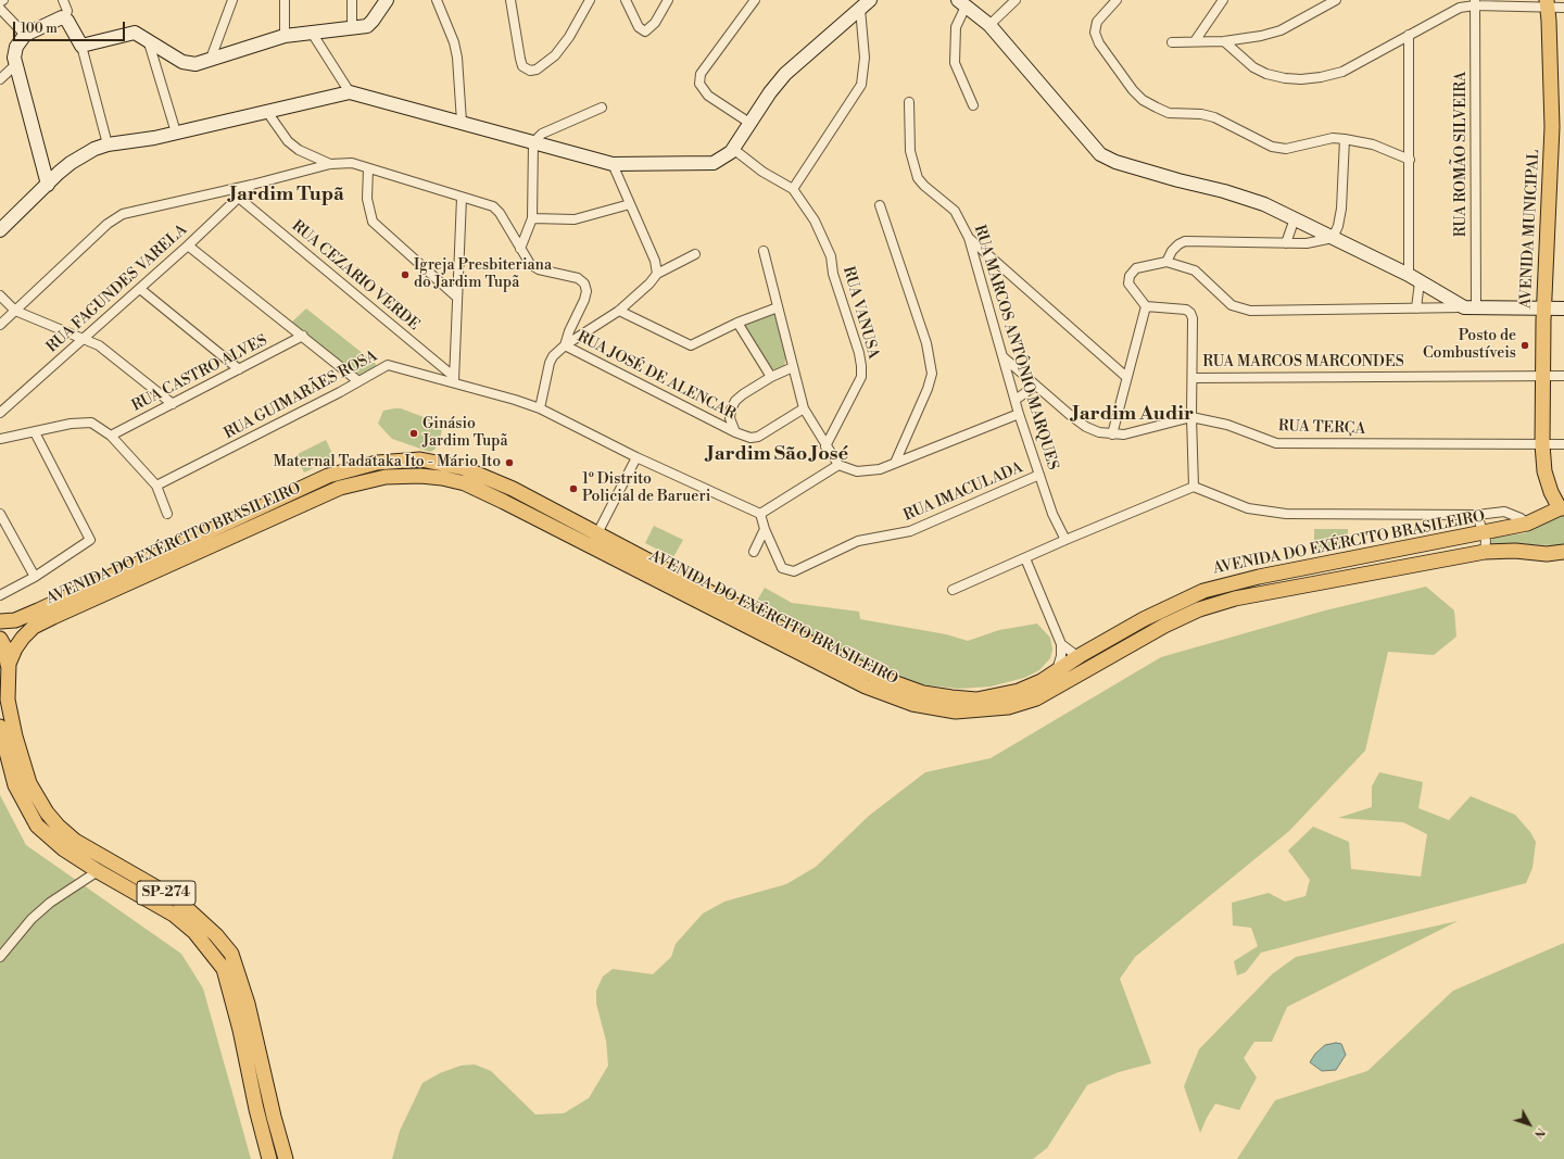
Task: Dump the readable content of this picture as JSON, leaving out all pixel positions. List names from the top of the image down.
{
  "streets": {
    "main road": ["AVENIDA MUNICIPAL", "AVENIDA DO EXÉRCITO BRASILEIRO", "SP-274"],
    "street": [
      "RUA ROMÃO SILVEIRA",
      "RUA CEZARIO VERDE",
      "RUA FAGUNDES VARELA",
      "RUA VANUSA",
      "RUA MARCOS ANTÔNIO MARQUES",
      "RUA MARCOS MARCONDES",
      "RUA CASTRO ALVES",
      "RUA JOSÉ DE ALENCAR",
      "RUA GUIMARÃES ROSA",
      "RUA TERÇA",
      "RUA IMACULADA"
    ]
  },
  "crossings": [
    ["AVENIDA MUNICIPAL", "RUA MARCOS MARCONDES"],
    ["AVENIDA MUNICIPAL", "RUA TERÇA"],
    ["AVENIDA MUNICIPAL", "AVENIDA DO EXÉRCITO BRASILEIRO"],
    ["RUA CEZARIO VERDE", "RUA FAGUNDES VARELA"],
    ["RUA CEZARIO VERDE", "RUA GUIMARÃES ROSA"],
    ["RUA MARCOS ANTÔNIO MARQUES", "RUA TERÇA"],
    ["RUA MARCOS ANTÔNIO MARQUES", "RUA IMACULADA"],
    ["RUA GUIMARÃES ROSA", "RUA IMACULADA"],
    ["AVENIDA DO EXÉRCITO BRASILEIRO", "SP-274"]
  ],
  "districts": ["Jardim Tupã", "Jardim Audir", "Jardim São José"],
  "places": [
    "Igreja Presbiteriana do Jardim Tupã",
    "Posto de Combustíveis",
    "Ginásio Jardim Tupã",
    "Maternal Tadataka Ito - Mário Ito",
    "1º Distrito Policial de Barueri"
  ],
  "scale_bar": "100 m",
  "north": "bottom right"
}
